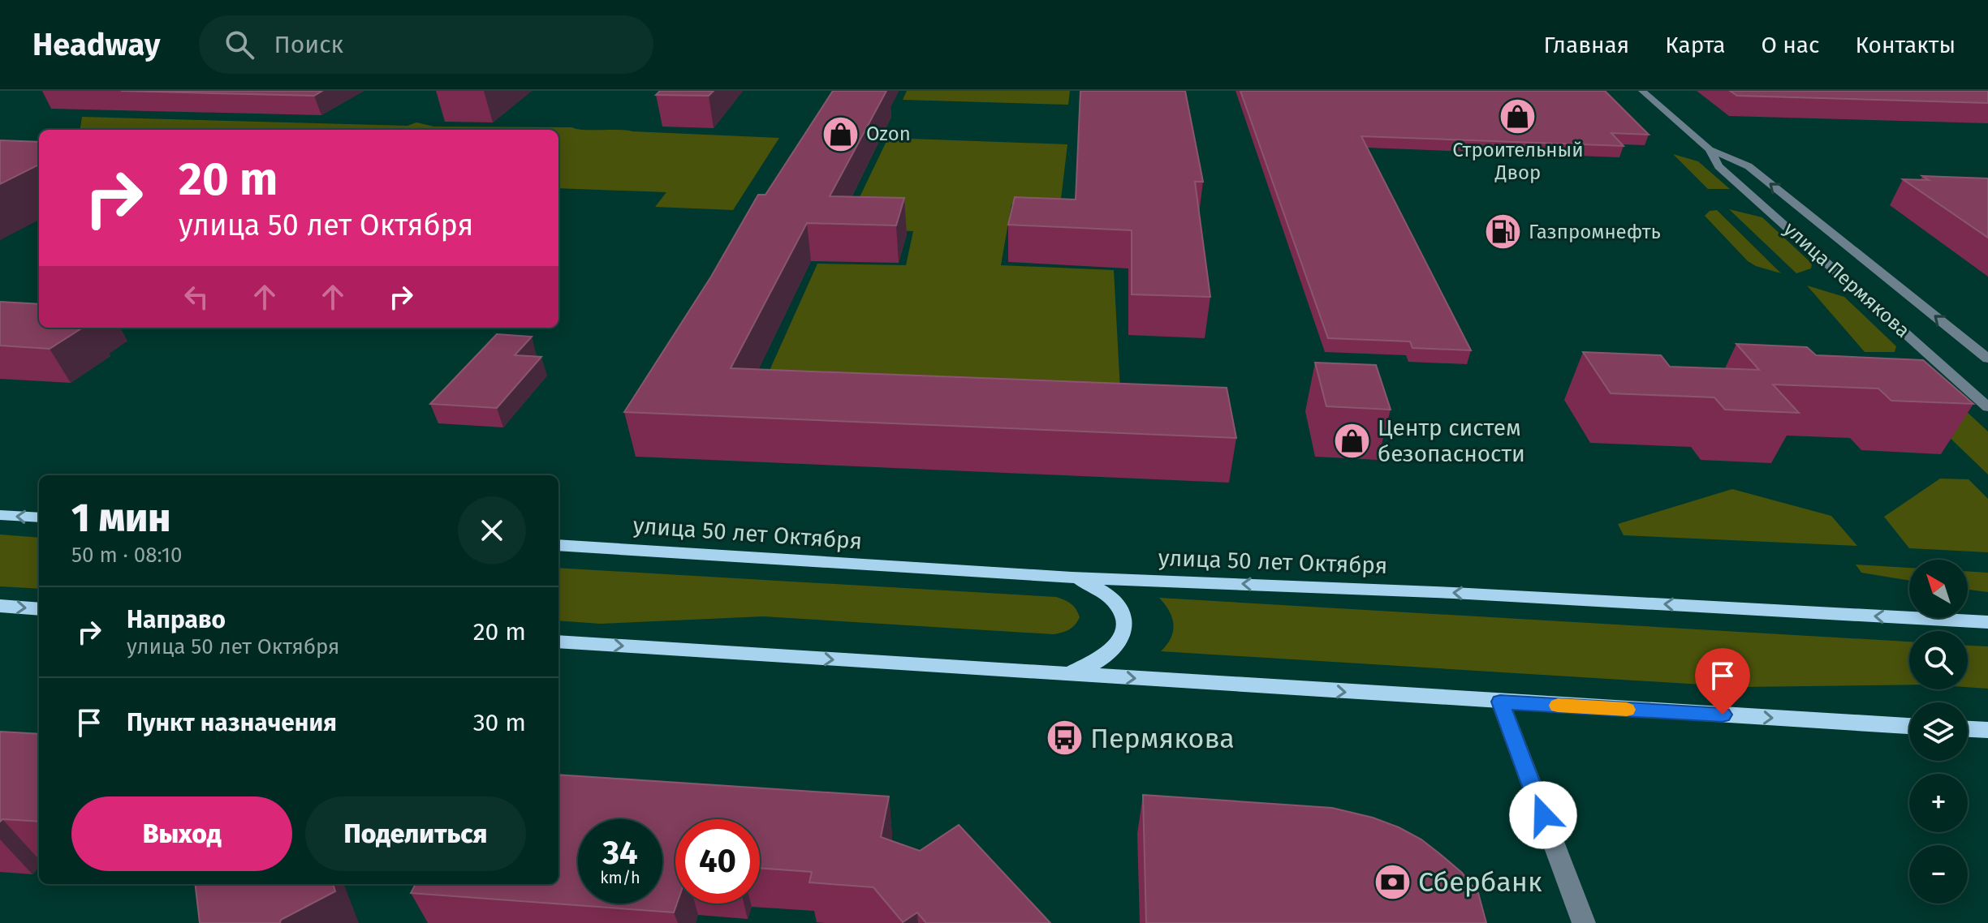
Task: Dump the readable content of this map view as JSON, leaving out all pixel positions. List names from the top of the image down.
{
  "streets": {
    "main road": ["улица 50 лет Октября"],
    "street": ["улица Пермякова"]
  },
  "places": {
    "shop": ["Строительный Двор", "Ozon", "Центр систем безопасности"],
    "fuel station": ["Газпромнефть"],
    "bus stop": ["Пермякова"],
    "bank": ["Сбербанк"]
  },
  "north": "top left",
  "page": {
    "header": "Headway",
    "search": "Поиск",
    "nav": [
      "Главная",
      "Карта",
      "О нас",
      "Контакты"
    ],
    "turn": ["20 m", "улица 50 лет Октября"],
    "heading": ["1 мин", "50 m · 08:10"],
    "map_buttons": ["+", "−"],
    "list": [
      {
        "name": "Направо",
        "note": "улица 50 лет Октября",
        "value": "20 m"
      },
      {
        "name": "Пункт назначения",
        "value": "30 m"
      }
    ],
    "buttons": ["Выход", "Поделиться"],
    "speed": "34 km/h",
    "limit": "40"
  }
}
